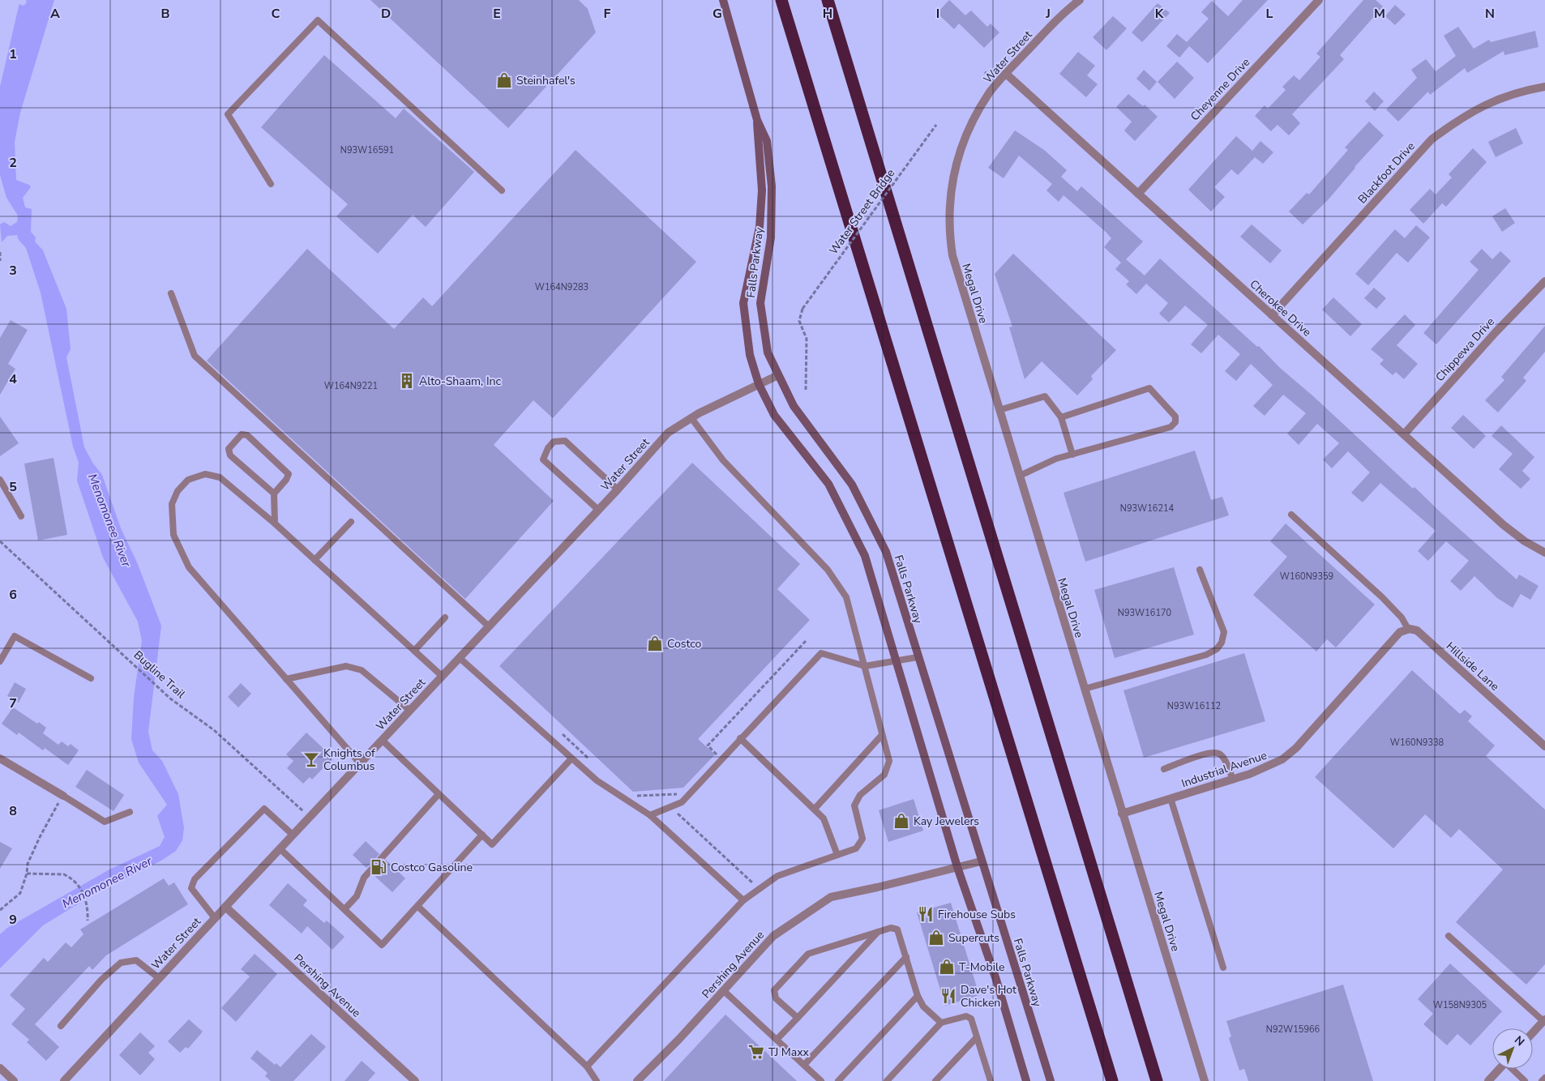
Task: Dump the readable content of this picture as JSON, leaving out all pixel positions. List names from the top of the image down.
{
  "streets": {
    "street": [
      "Water Street",
      "Cheyenne Drive",
      "Blackfoot Drive",
      "Falls Parkway",
      "Megal Drive",
      "Cherokee Drive",
      "Chippewa Drive",
      "Hillside Lane",
      "Industrial Avenue",
      "Pershing Avenue"
    ],
    "path": ["Water Street Bridge", "Bugline Trail"]
  },
  "crossings": [
    ["Water Street", "Falls Parkway"],
    ["Water Street", "Megal Drive"],
    ["Water Street", "Cherokee Drive"],
    ["Water Street", "Bugline Trail"],
    ["Water Street", "Pershing Avenue"],
    ["Cheyenne Drive", "Cherokee Drive"],
    ["Blackfoot Drive", "Cherokee Drive"],
    ["Falls Parkway", "Pershing Avenue"],
    ["Megal Drive", "Industrial Avenue"],
    ["Cherokee Drive", "Chippewa Drive"],
    ["Hillside Lane", "Industrial Avenue"]
  ],
  "water": ["Menomonee River"],
  "places": {
    "shop": [
      "Steinhafel's",
      "Costco",
      "Kay Jewelers",
      "Supercuts",
      "T-Mobile"
    ],
    "building": ["Alto-Shaam, Inc"],
    "bar": ["Knights of Columbus"],
    "fuel station": ["Costco Gasoline"],
    "restaurant": ["Firehouse Subs", "Dave's Hot Chicken"],
    "supermarket": ["TJ Maxx"]
  },
  "house_numbers": [
    "N93W16591",
    "W164N9283",
    "W164N9221",
    "N93W16214",
    "W160N9359",
    "N93W16170",
    "N93W16112",
    "W160N9338",
    "W158N9305",
    "N92W15966"
  ],
  "north": "top right",
  "grid": {
    "columns": [
      "A",
      "B",
      "C",
      "D",
      "E",
      "F",
      "G",
      "H",
      "I",
      "J",
      "K",
      "L",
      "M",
      "N"
    ],
    "rows": [
      "1",
      "2",
      "3",
      "4",
      "5",
      "6",
      "7",
      "8",
      "9"
    ]
  }
}
